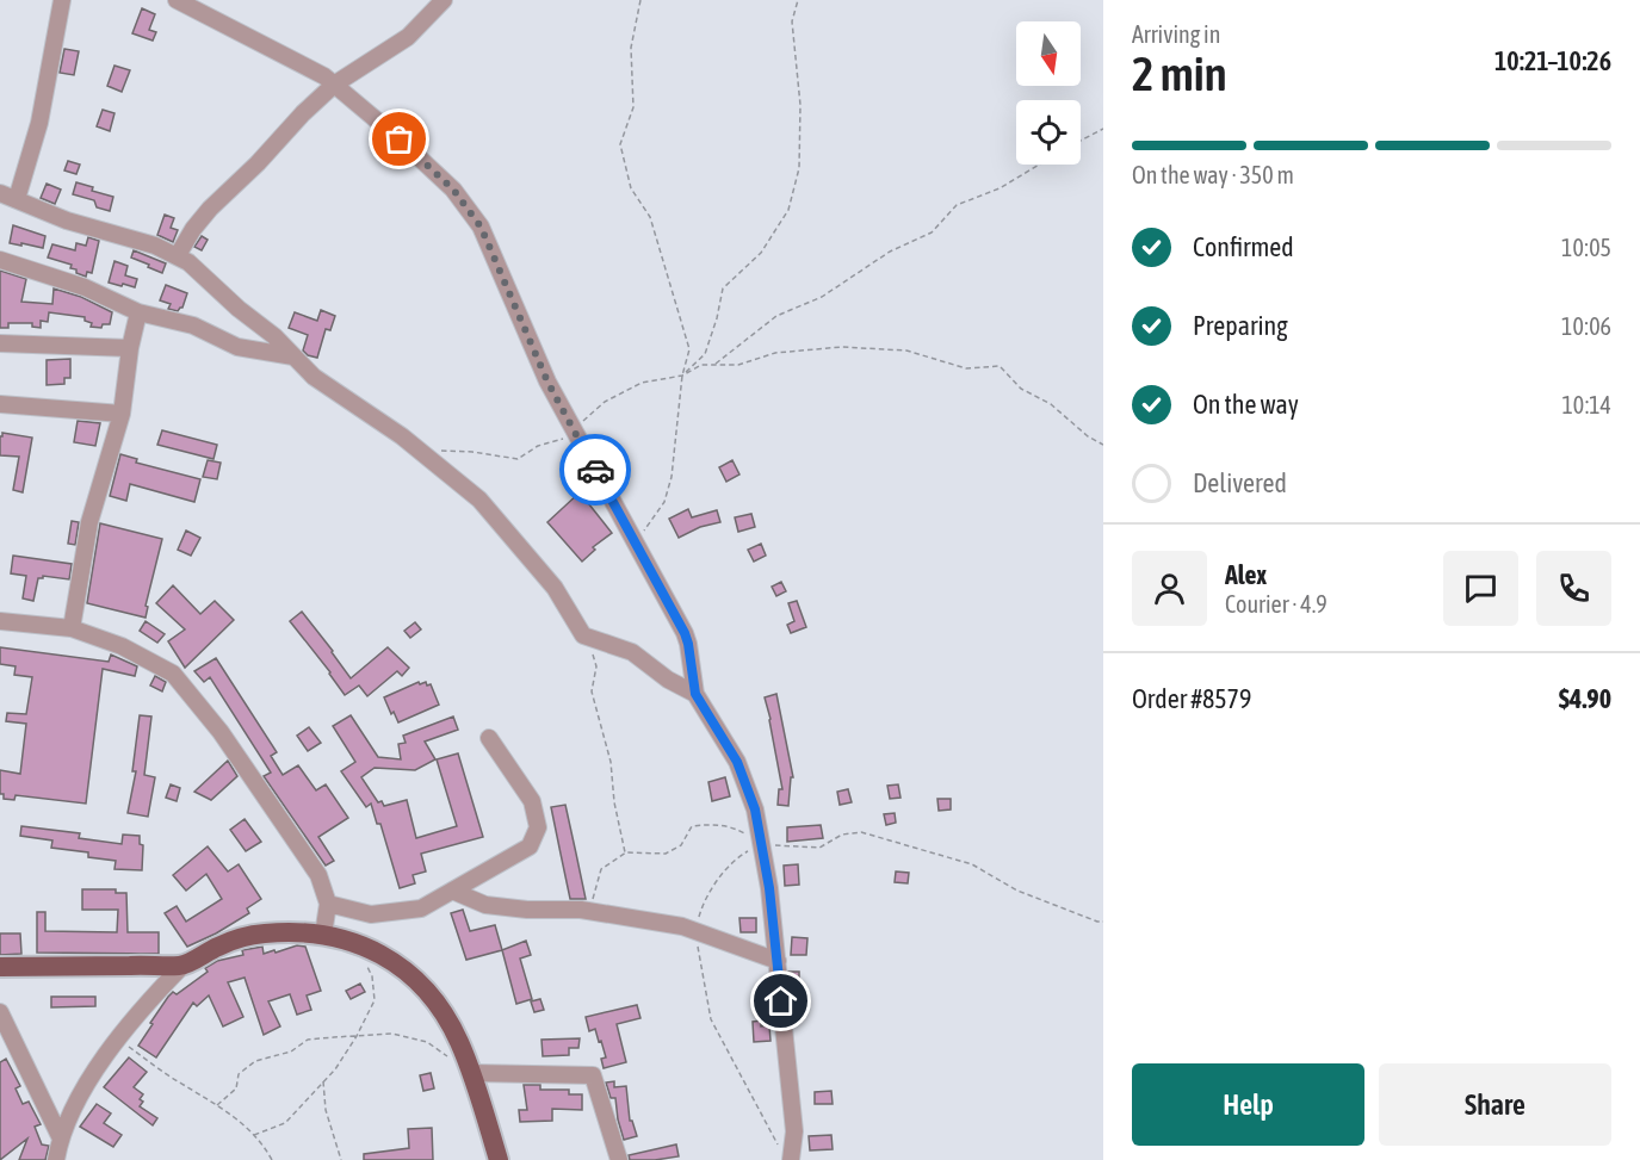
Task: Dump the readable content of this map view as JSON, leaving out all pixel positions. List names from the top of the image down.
{
  "north": "bottom",
  "page": {
    "heading": ["2 min", "Arriving in", "10:21–10:26"],
    "panel": [
      "Alex",
      "Courier · 4.9",
      "Order #8579",
      "$4.90"
    ],
    "bar": "On the way · 350 m",
    "list": [
      ["Confirmed", "10:05"],
      ["Preparing", "10:06"],
      ["On the way", "10:14"],
      "Delivered"
    ],
    "buttons": ["Help", "Share"]
  }
}
